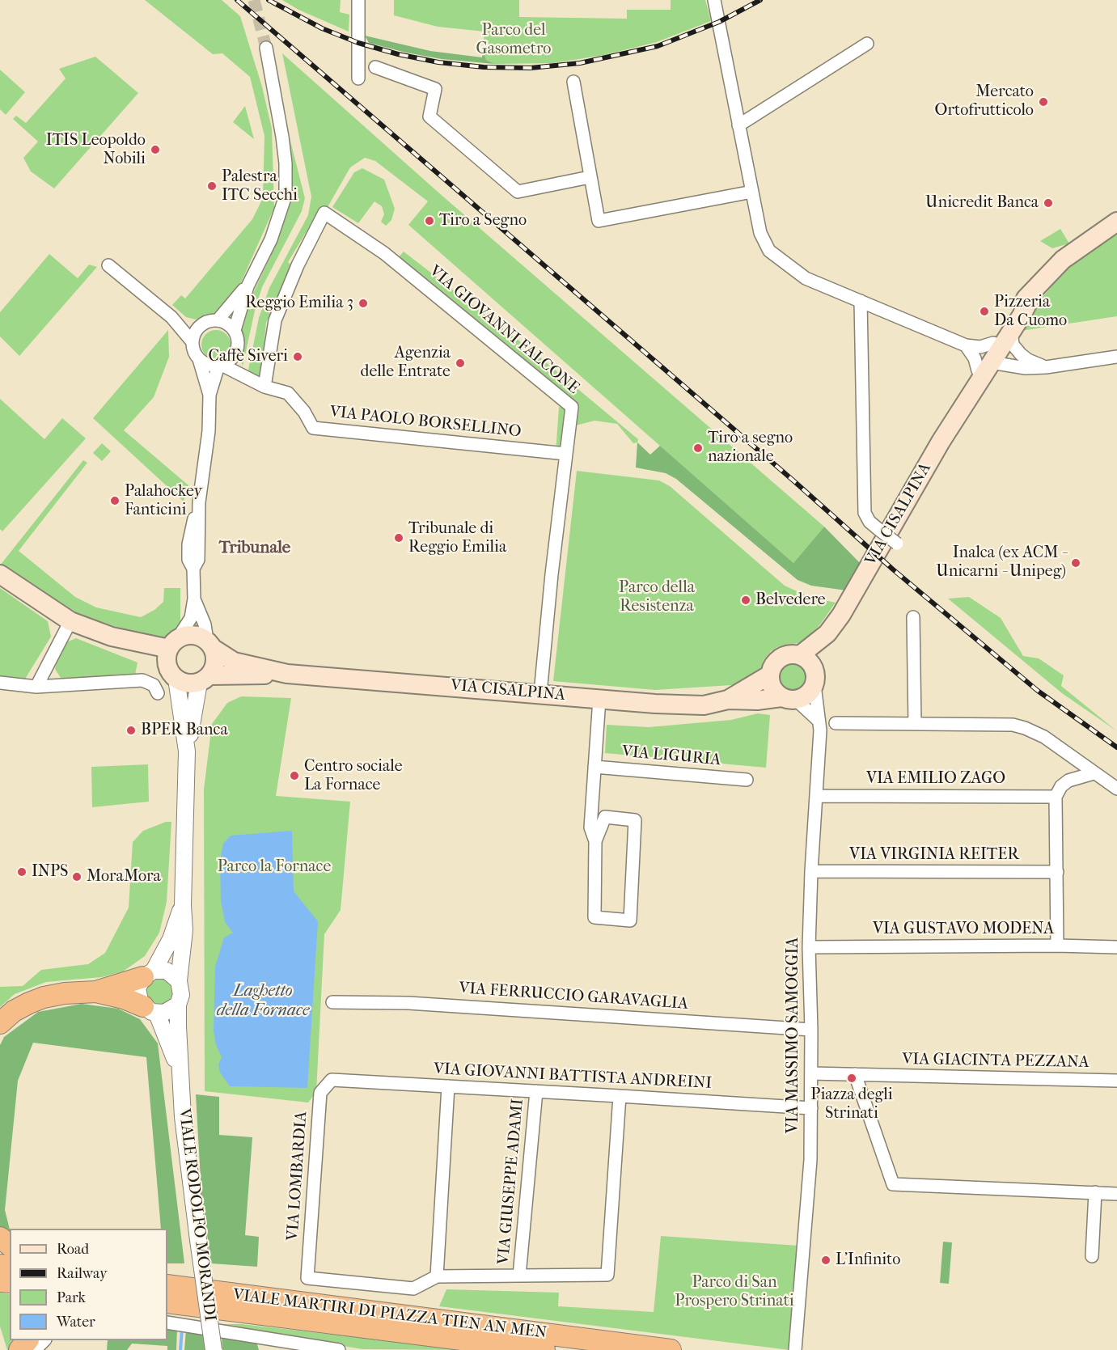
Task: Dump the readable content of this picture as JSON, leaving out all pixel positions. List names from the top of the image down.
{
  "streets": {
    "highway": ["VIALE MARTIRI DI PIAZZA TIEN AN MEN"],
    "main road": ["VIA CISALPINA"],
    "street": [
      "VIA GIOVANNI FALCONE",
      "VIA PAOLO BORSELLINO",
      "VIA LIGURIA",
      "VIA EMILIO ZAGO",
      "VIA VIRGINIA REITER",
      "VIA GUSTAVO MODENA",
      "VIA FERRUCCIO GARAVAGLIA",
      "VIA MASSIMO SAMOGGIA",
      "VIA GIACINTA PEZZANA",
      "VIA GIOVANNI BATTISTA ANDREINI",
      "VIA LOMBARDIA",
      "VIA GIUSEPPE ADAMI",
      "VIALE RODOLFO MORANDI"
    ]
  },
  "crossings": [
    ["VIA GIOVANNI FALCONE", "VIA PAOLO BORSELLINO"],
    ["VIA GIOVANNI FALCONE", "VIA CISALPINA"],
    ["VIA CISALPINA", "VIA MASSIMO SAMOGGIA"],
    ["VIA CISALPINA", "VIALE RODOLFO MORANDI"],
    ["VIA EMILIO ZAGO", "VIA MASSIMO SAMOGGIA"],
    ["VIA VIRGINIA REITER", "VIA MASSIMO SAMOGGIA"],
    ["VIA GUSTAVO MODENA", "VIA MASSIMO SAMOGGIA"],
    ["VIA FERRUCCIO GARAVAGLIA", "VIA MASSIMO SAMOGGIA"],
    ["VIA MASSIMO SAMOGGIA", "VIA GIOVANNI BATTISTA ANDREINI"],
    ["VIA GIOVANNI BATTISTA ANDREINI", "VIA LOMBARDIA"],
    ["VIA GIOVANNI BATTISTA ANDREINI", "VIA GIUSEPPE ADAMI"]
  ],
  "districts": ["Tribunale"],
  "water": ["Laghetto della Fornace"],
  "parks": [
    "Parco del Gasometro",
    "Parco della Resistenza",
    "Parco la Fornace",
    "Parco di San Prospero Strinati"
  ],
  "places": [
    "Mercato Ortofrutticolo",
    "ITIS Leopoldo Nobili",
    "Palestra ITC Secchi",
    "Unicredit Banca",
    "Tiro a Segno",
    "Reggio Emilia 3",
    "Pizzeria Da Cuomo",
    "Caffè Siveri",
    "Agenzia delle Entrate",
    "Tiro a segno nazionale",
    "Palahockey Fanticini",
    "Tribunale di Reggio Emilia",
    "Inalca (ex ACM - Unicarni - Unipeg)",
    "Belvedere",
    "BPER Banca",
    "Centro sociale La Fornace",
    "INPS",
    "MoraMora",
    "Piazza degli Strinati",
    "L'Infinito"
  ],
  "legend": [
    "Road",
    "Railway",
    "Park",
    "Water"
  ]
}
